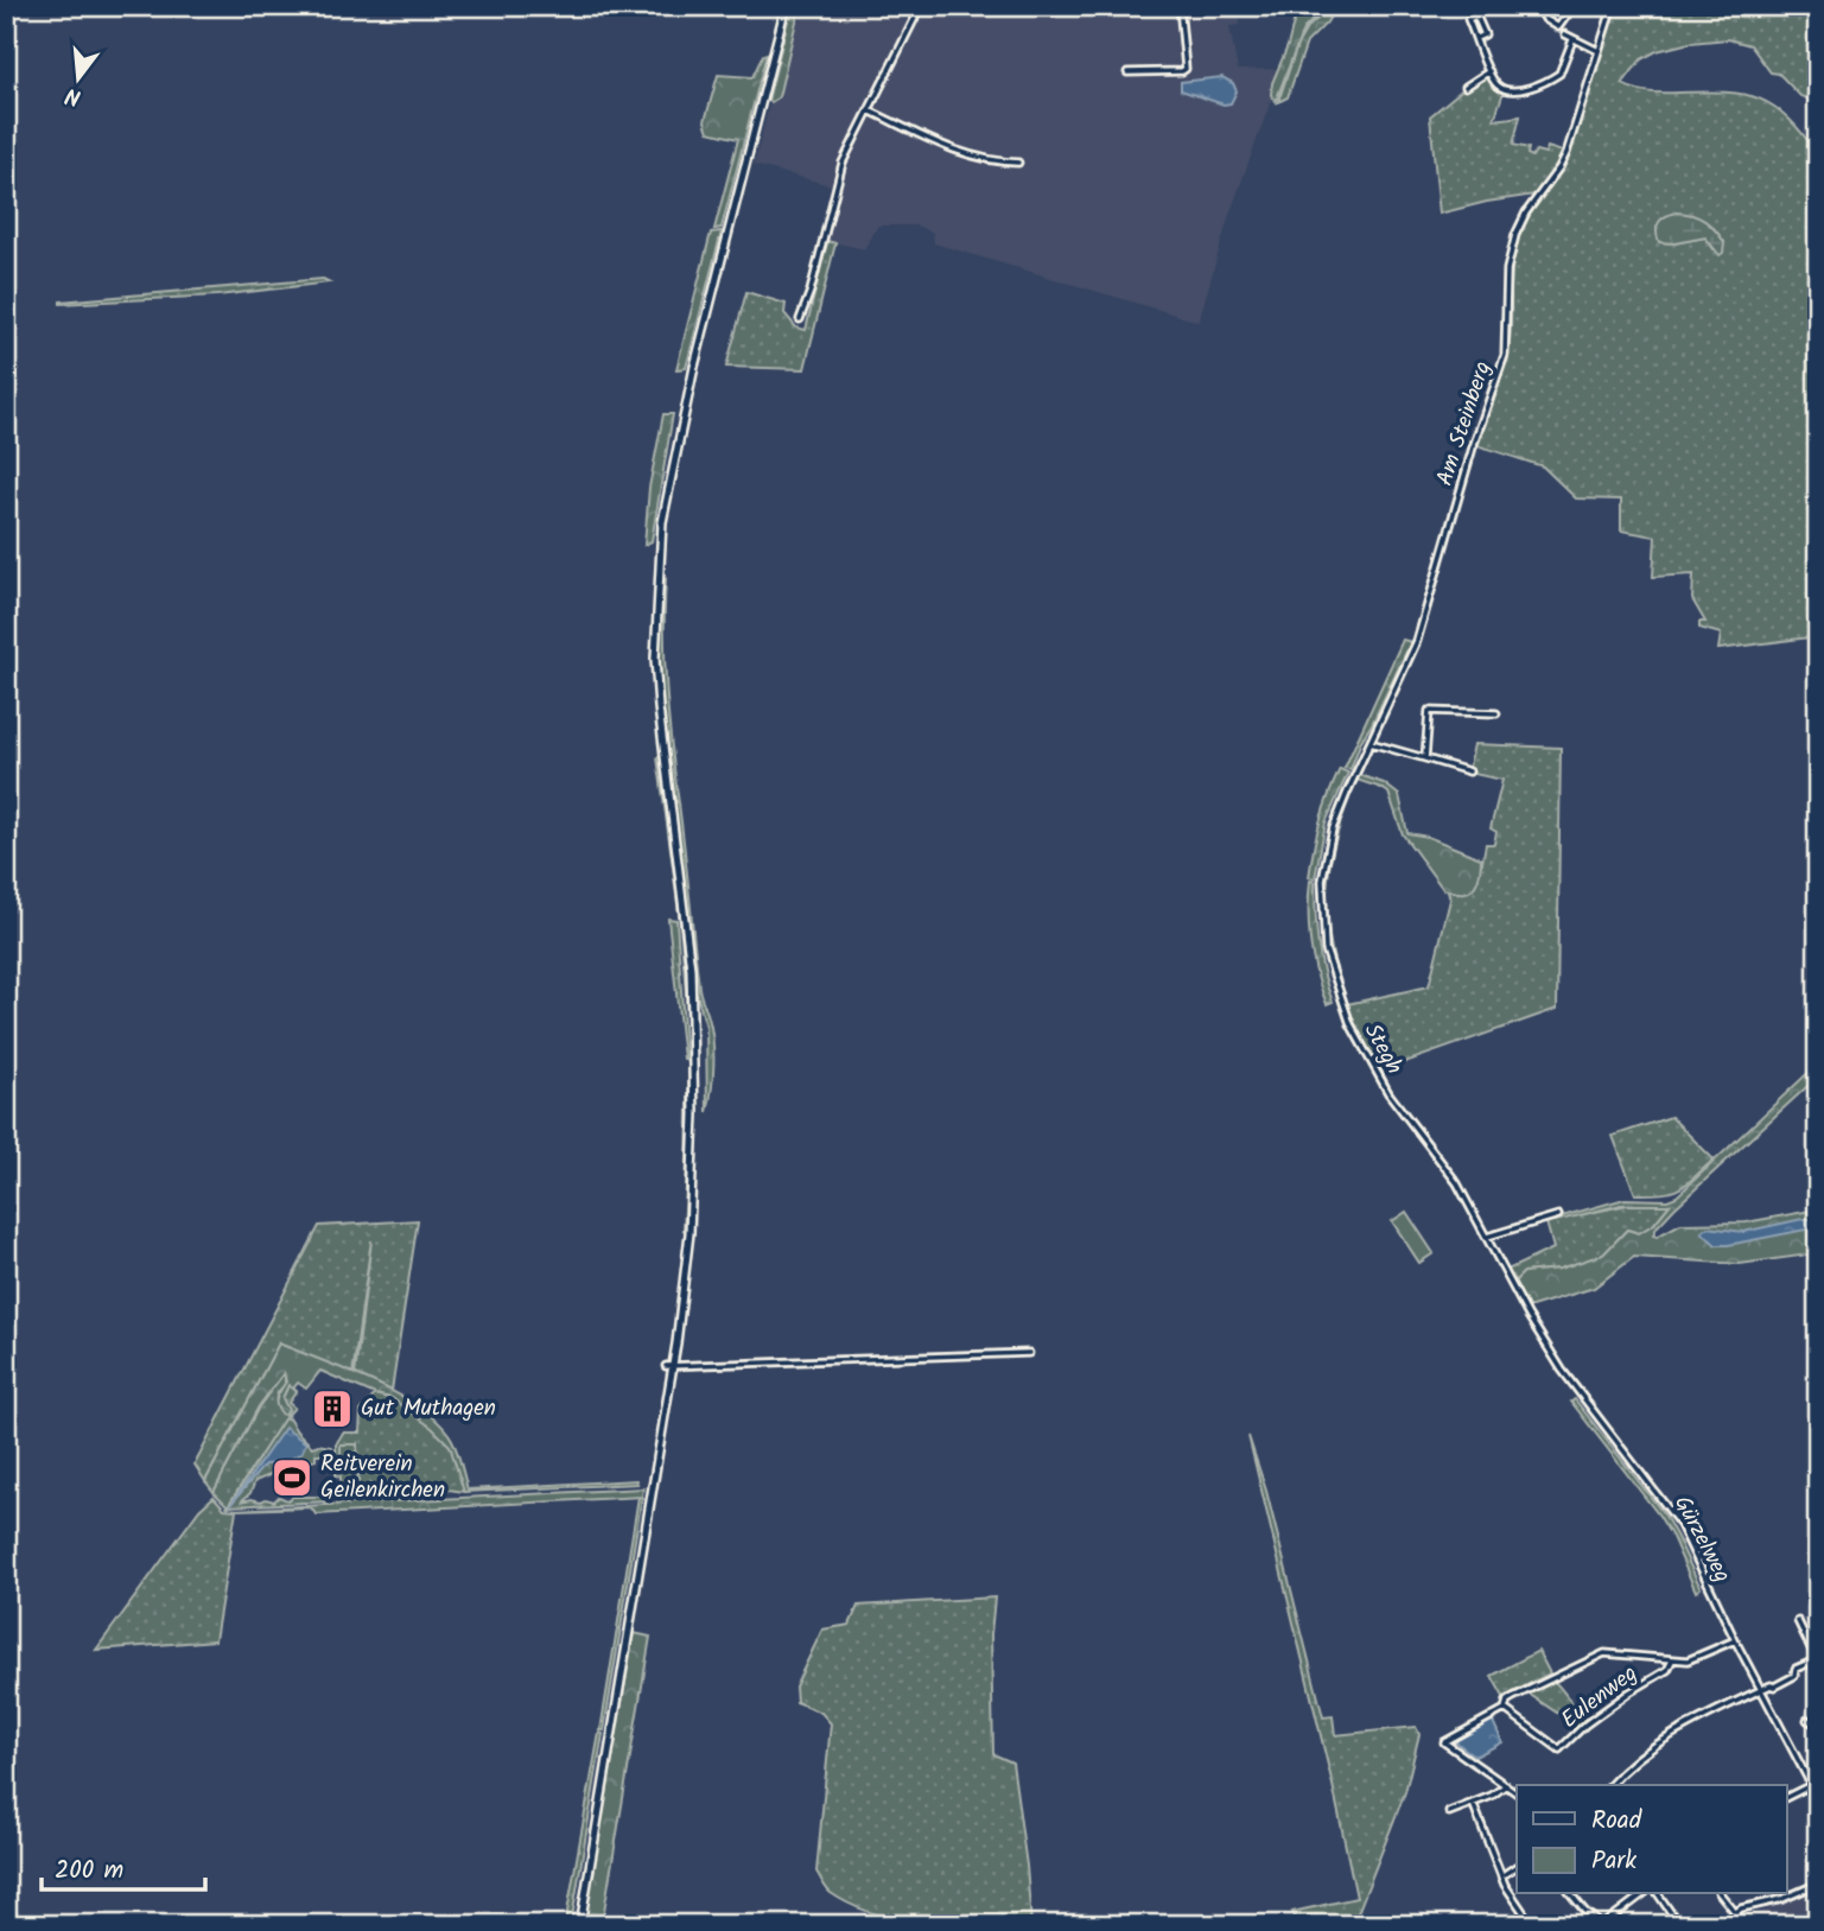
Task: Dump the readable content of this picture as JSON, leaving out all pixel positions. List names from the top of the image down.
{
  "streets": {
    "street": [
      "Am Steinberg",
      "Stegh",
      "Gürzelweg",
      "Eulenweg"
    ]
  },
  "crossings": [
    ["Am Steinberg", "Stegh"],
    ["Stegh", "Gürzelweg"]
  ],
  "places": {
    "building": ["Gut Muthagen"],
    "sports": ["Reitverein Geilenkirchen"]
  },
  "legend": ["Road", "Park"],
  "scale_bar": "200 m",
  "north": "bottom"
}
